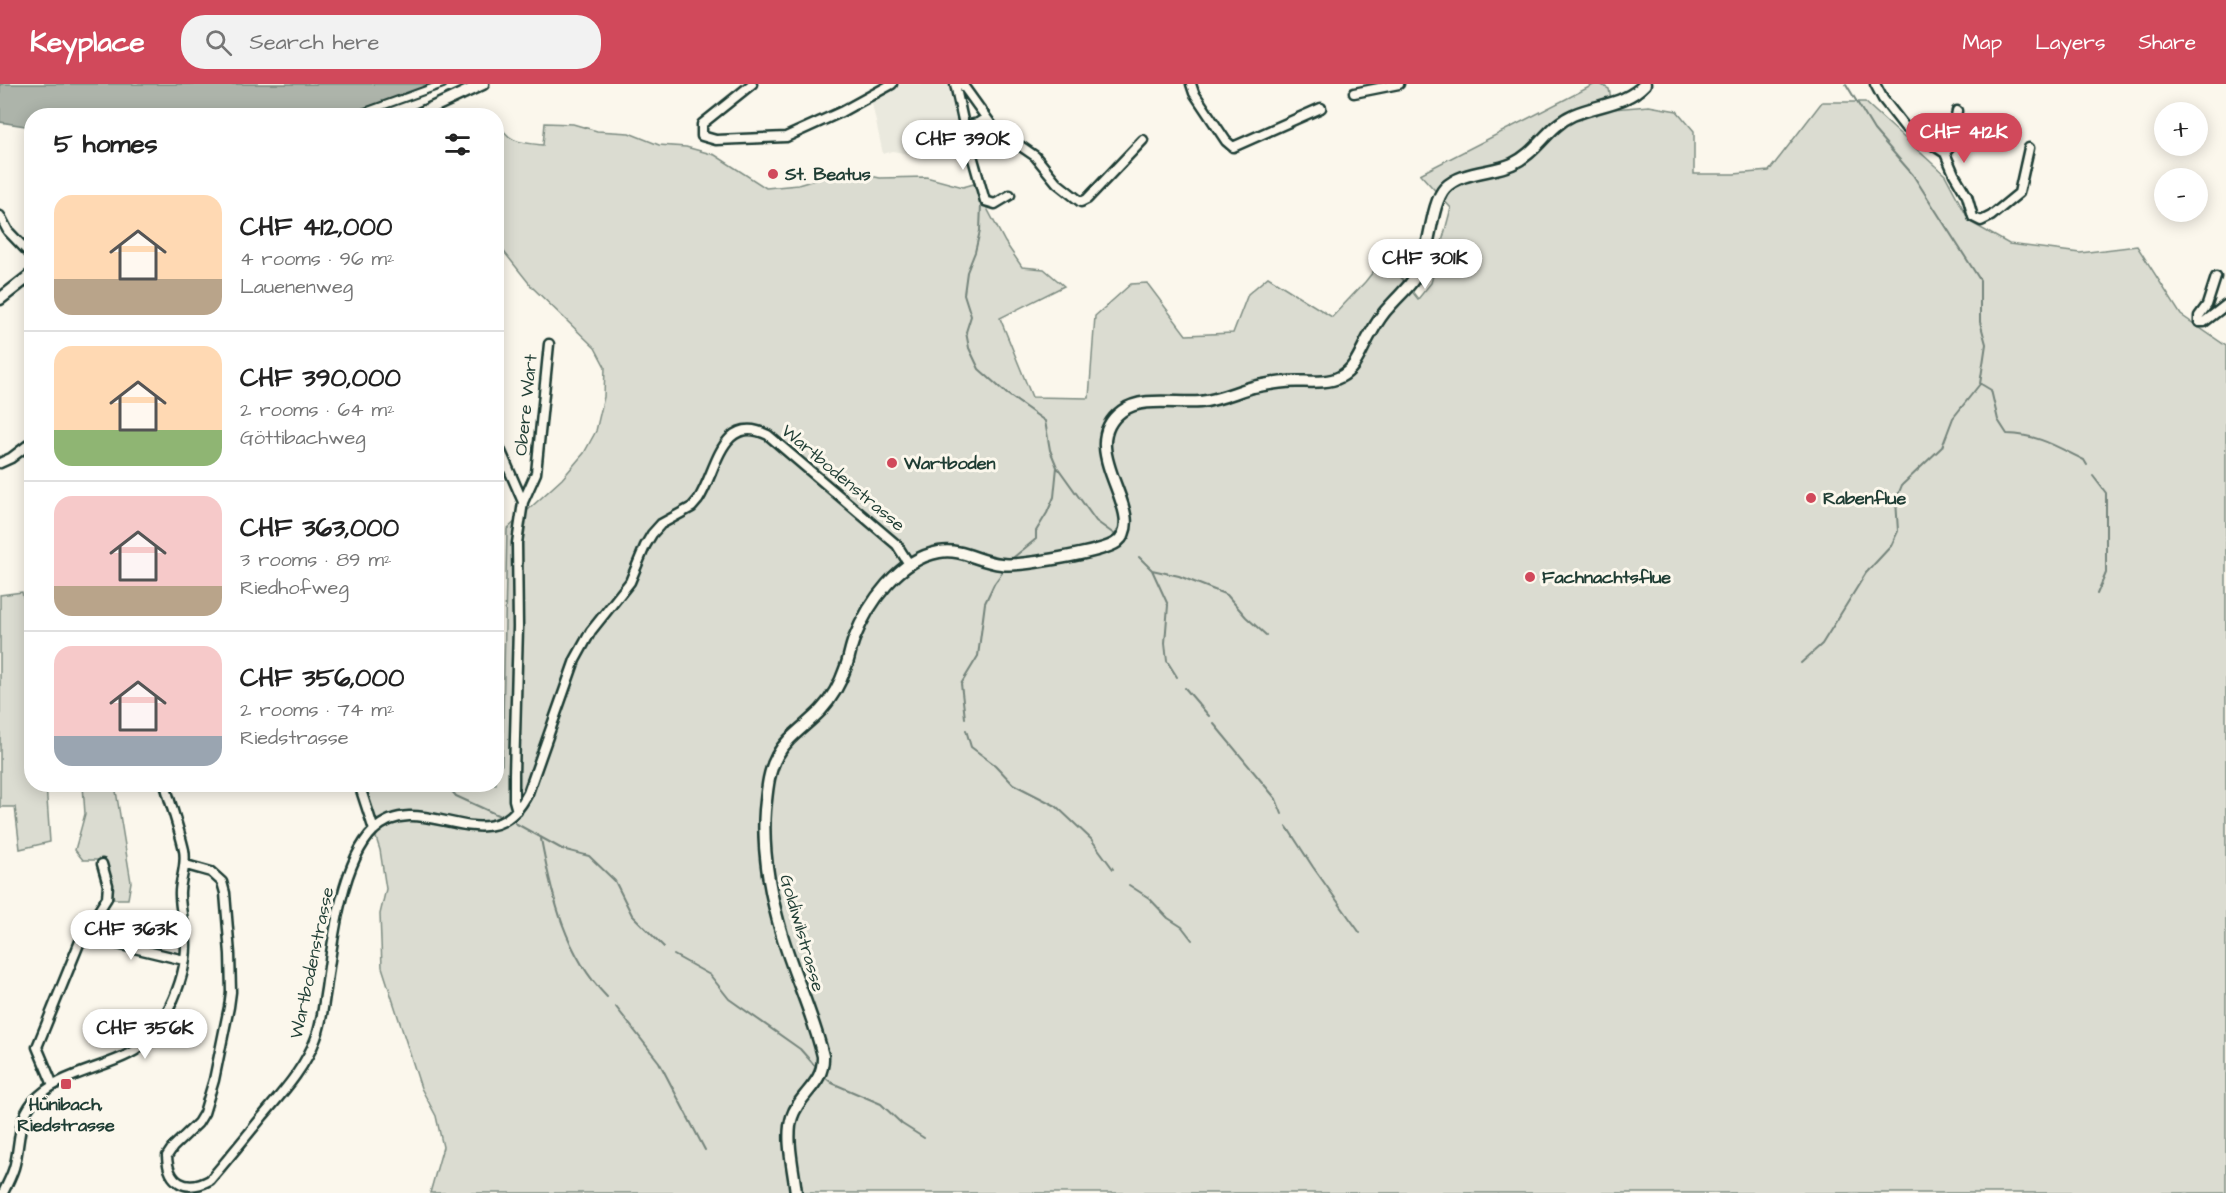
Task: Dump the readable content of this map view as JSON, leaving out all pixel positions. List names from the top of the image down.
{
  "streets": {
    "street": ["Obere Wart", "Wartbodenstrasse", "Goldiwilstrasse"]
  },
  "crossings": [
    ["Obere Wart", "Wartbodenstrasse"],
    ["Wartbodenstrasse", "Goldiwilstrasse"]
  ],
  "places": {
    "other": [
      "St. Beatus",
      "Wartboden",
      "Rabenflue",
      "Fachnachtsflue"
    ],
    "transit": ["Hünibach, Riedstrasse"]
  },
  "page": {
    "header": "Keyplace",
    "search": "Search here",
    "nav": ["Map", "Layers", "Share"],
    "map_buttons": ["+", "−"],
    "heading": "5 homes",
    "price": [
      "CHF 412K",
      "CHF 390K",
      "CHF 301K",
      "CHF 363K",
      "CHF 356K"
    ],
    "list": [
      {
        "name": "CHF 412,000",
        "note": "4 rooms · 96 m² · Lauenenweg"
      },
      {
        "name": "CHF 390,000",
        "note": "2 rooms · 64 m² · Göttibachweg"
      },
      {
        "name": "CHF 363,000",
        "note": "3 rooms · 89 m² · Riedhofweg"
      },
      {
        "name": "CHF 356,000",
        "note": "2 rooms · 74 m² · Riedstrasse"
      }
    ]
  }
}
